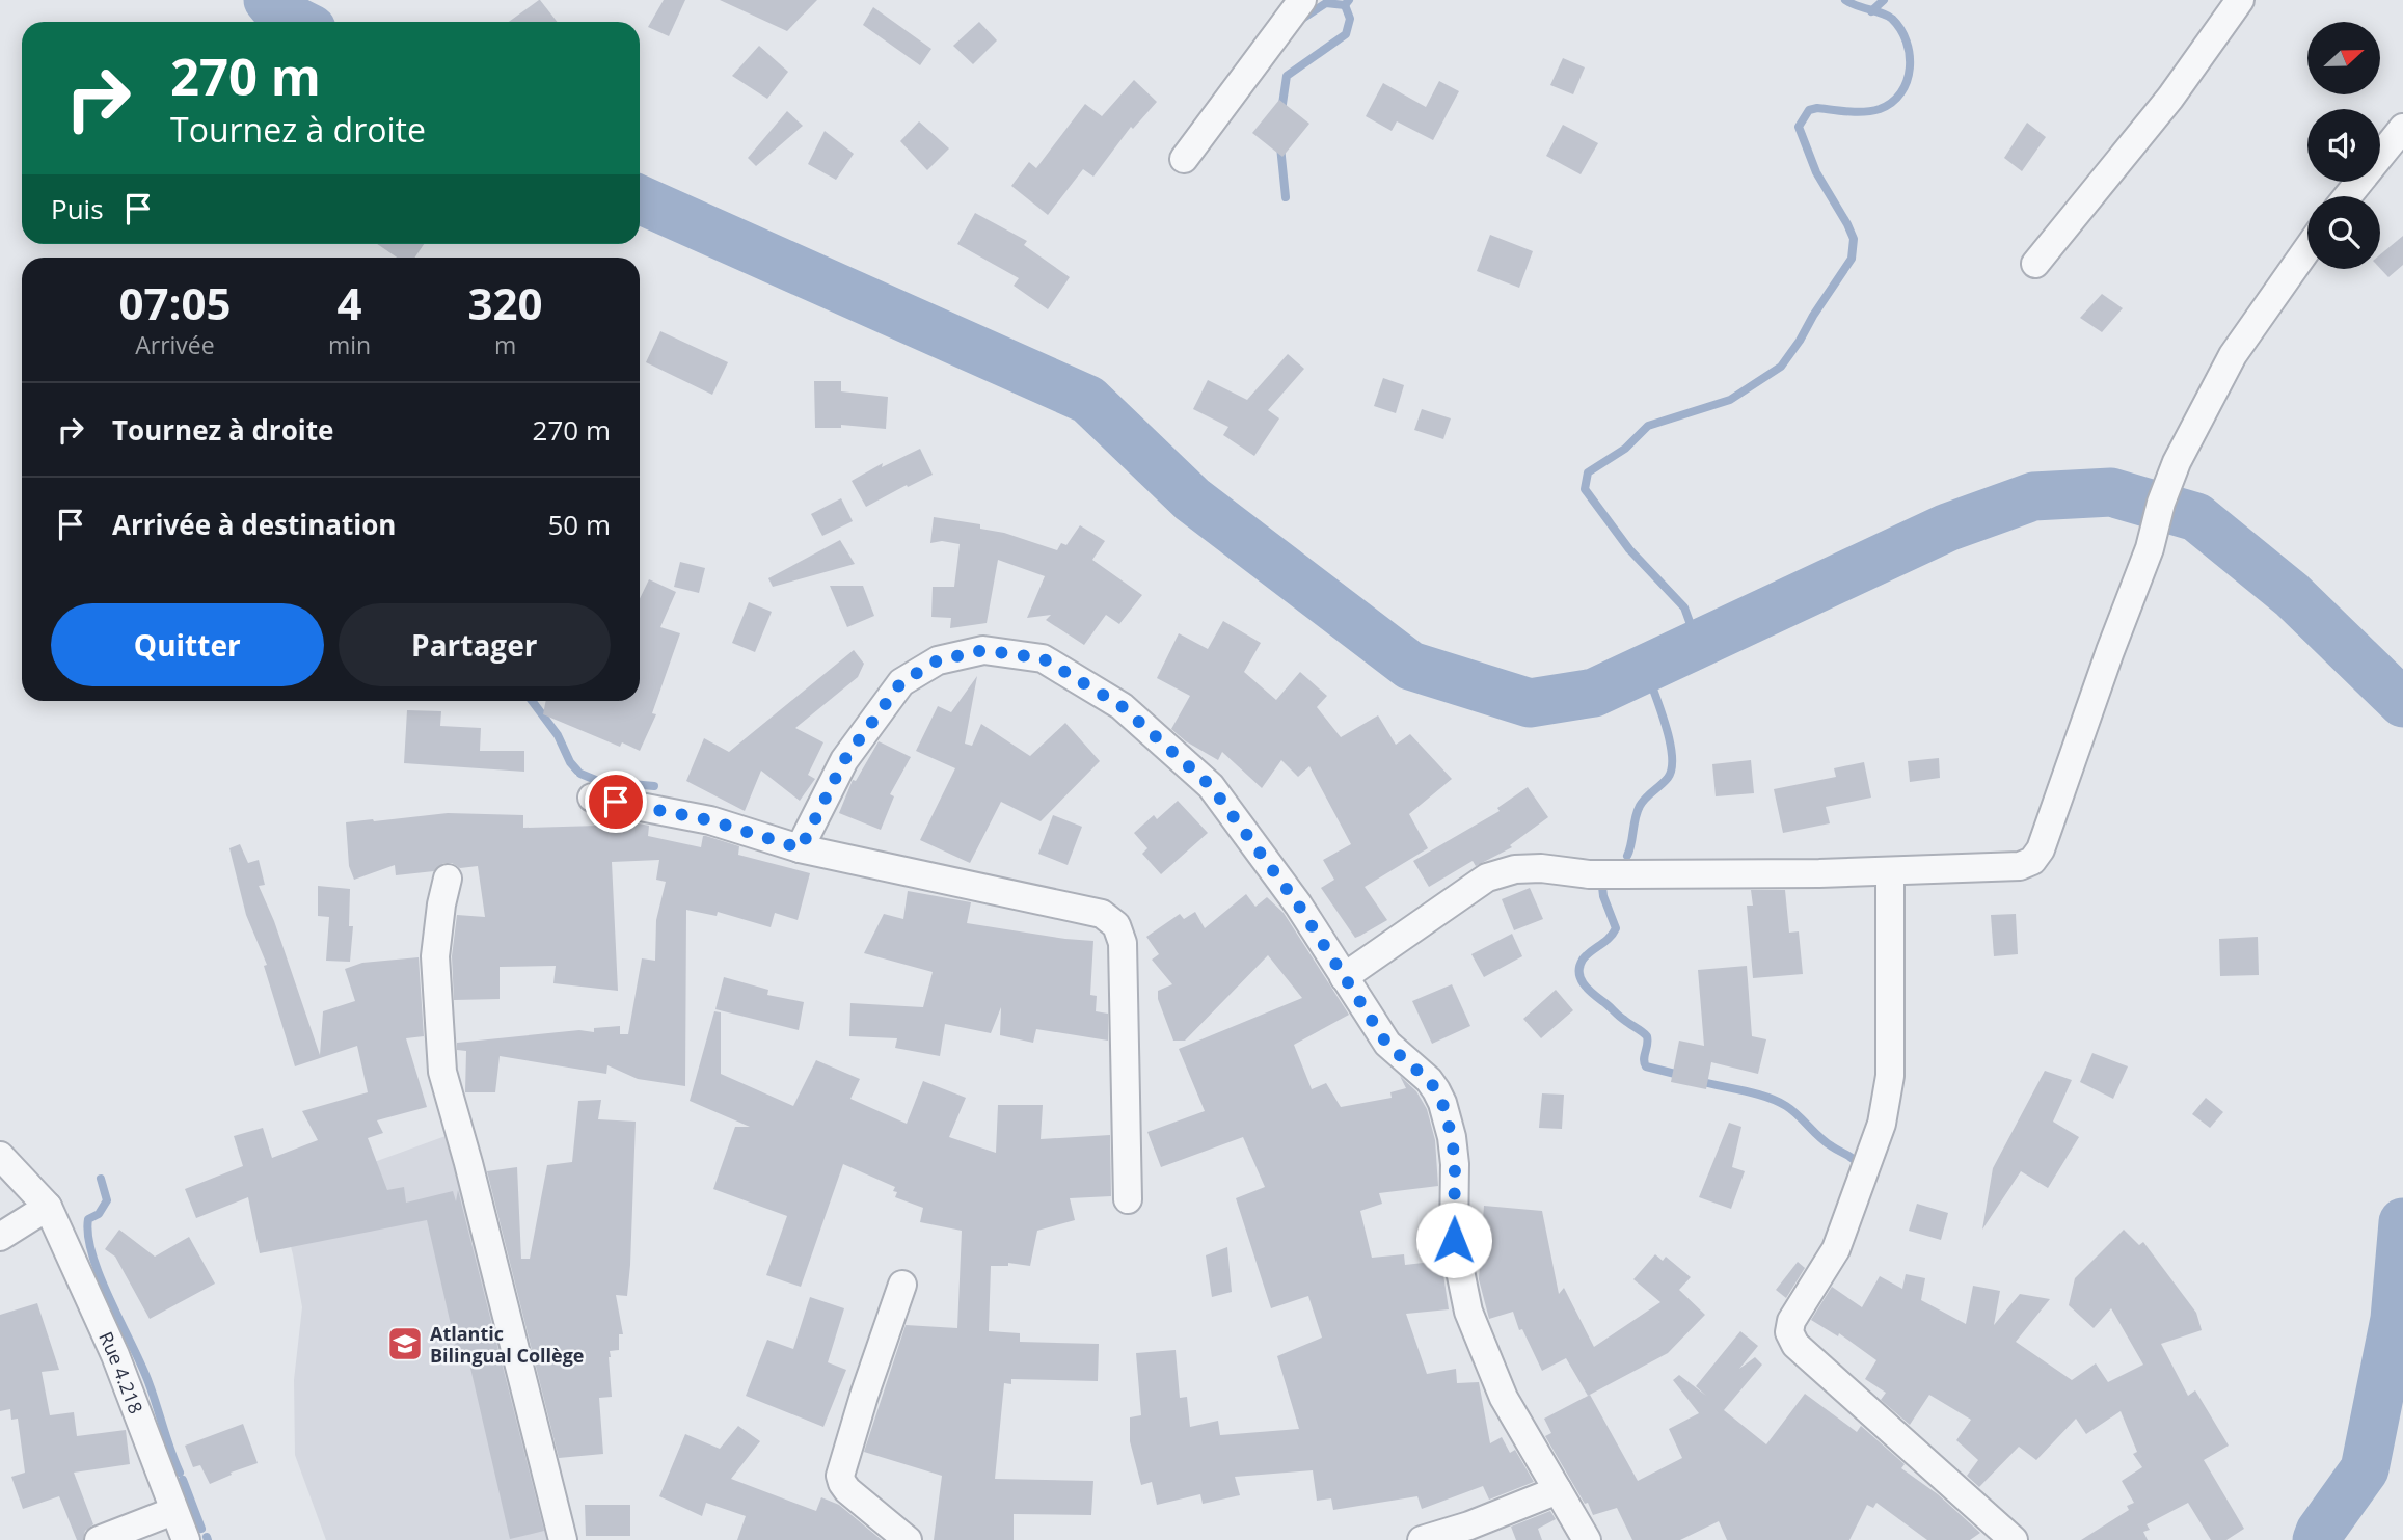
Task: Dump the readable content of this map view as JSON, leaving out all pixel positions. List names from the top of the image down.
{
  "streets": {
    "street": ["Rue 4.218"]
  },
  "places": {
    "school or university": ["Atlantic Bilingual Collège"]
  },
  "north": "right",
  "page": {
    "turn": ["270 m", "Tournez à droite"],
    "then": "Puis",
    "eta": [
      "07:05",
      "Arrivée",
      "4",
      "min",
      "320",
      "m"
    ],
    "list": [
      {
        "name": "Tournez à droite",
        "value": "270 m"
      },
      {
        "name": "Arrivée à destination",
        "value": "50 m"
      }
    ],
    "buttons": ["Quitter", "Partager"]
  }
}
